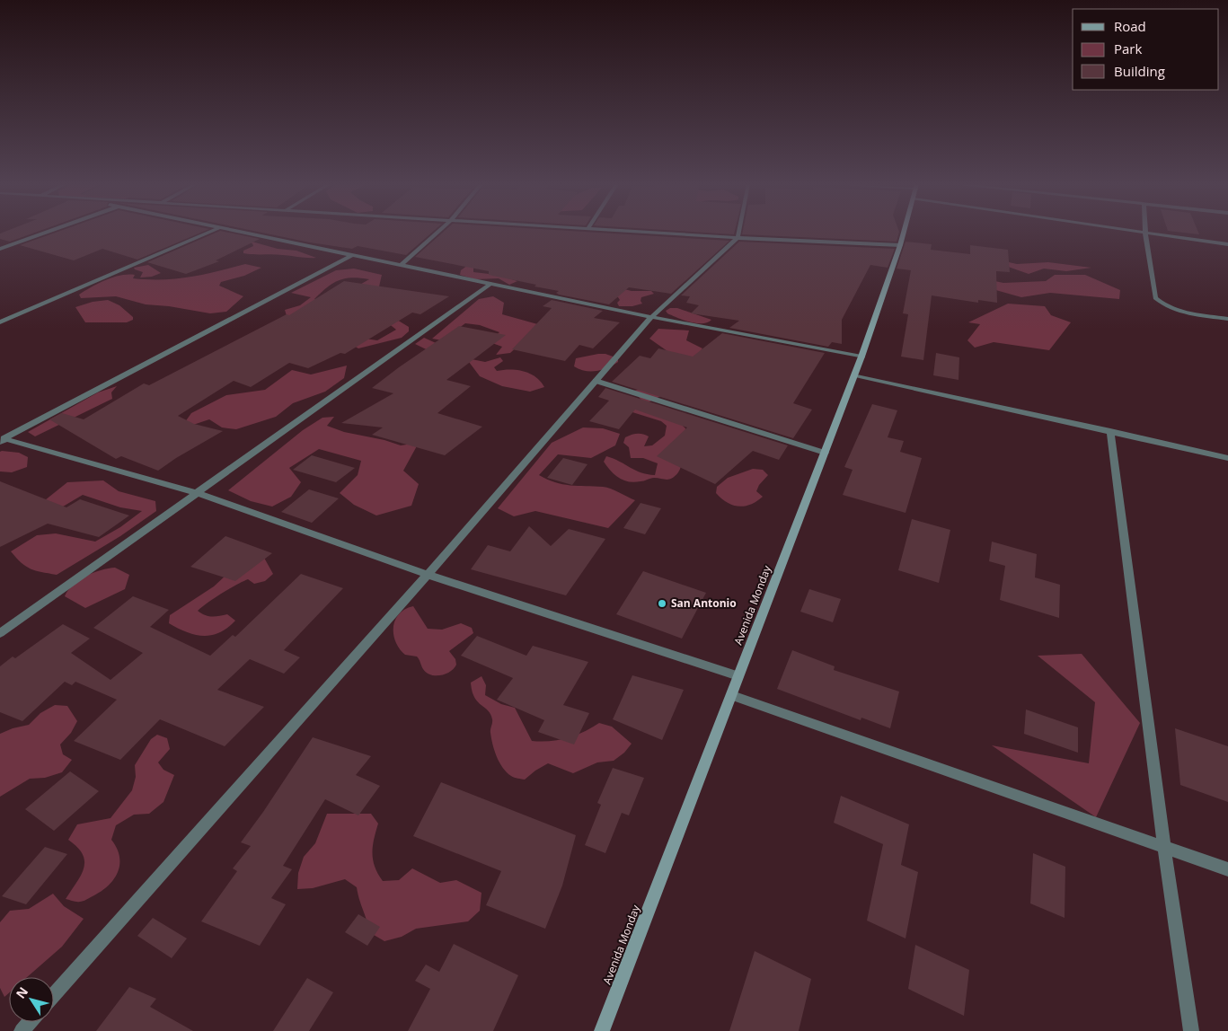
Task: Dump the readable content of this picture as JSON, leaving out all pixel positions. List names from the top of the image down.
{
  "streets": {
    "main road": ["Avenida Monday"]
  },
  "places": ["San Antonio"],
  "legend": ["Road", "Park", "Building"],
  "north": "top left"
}
